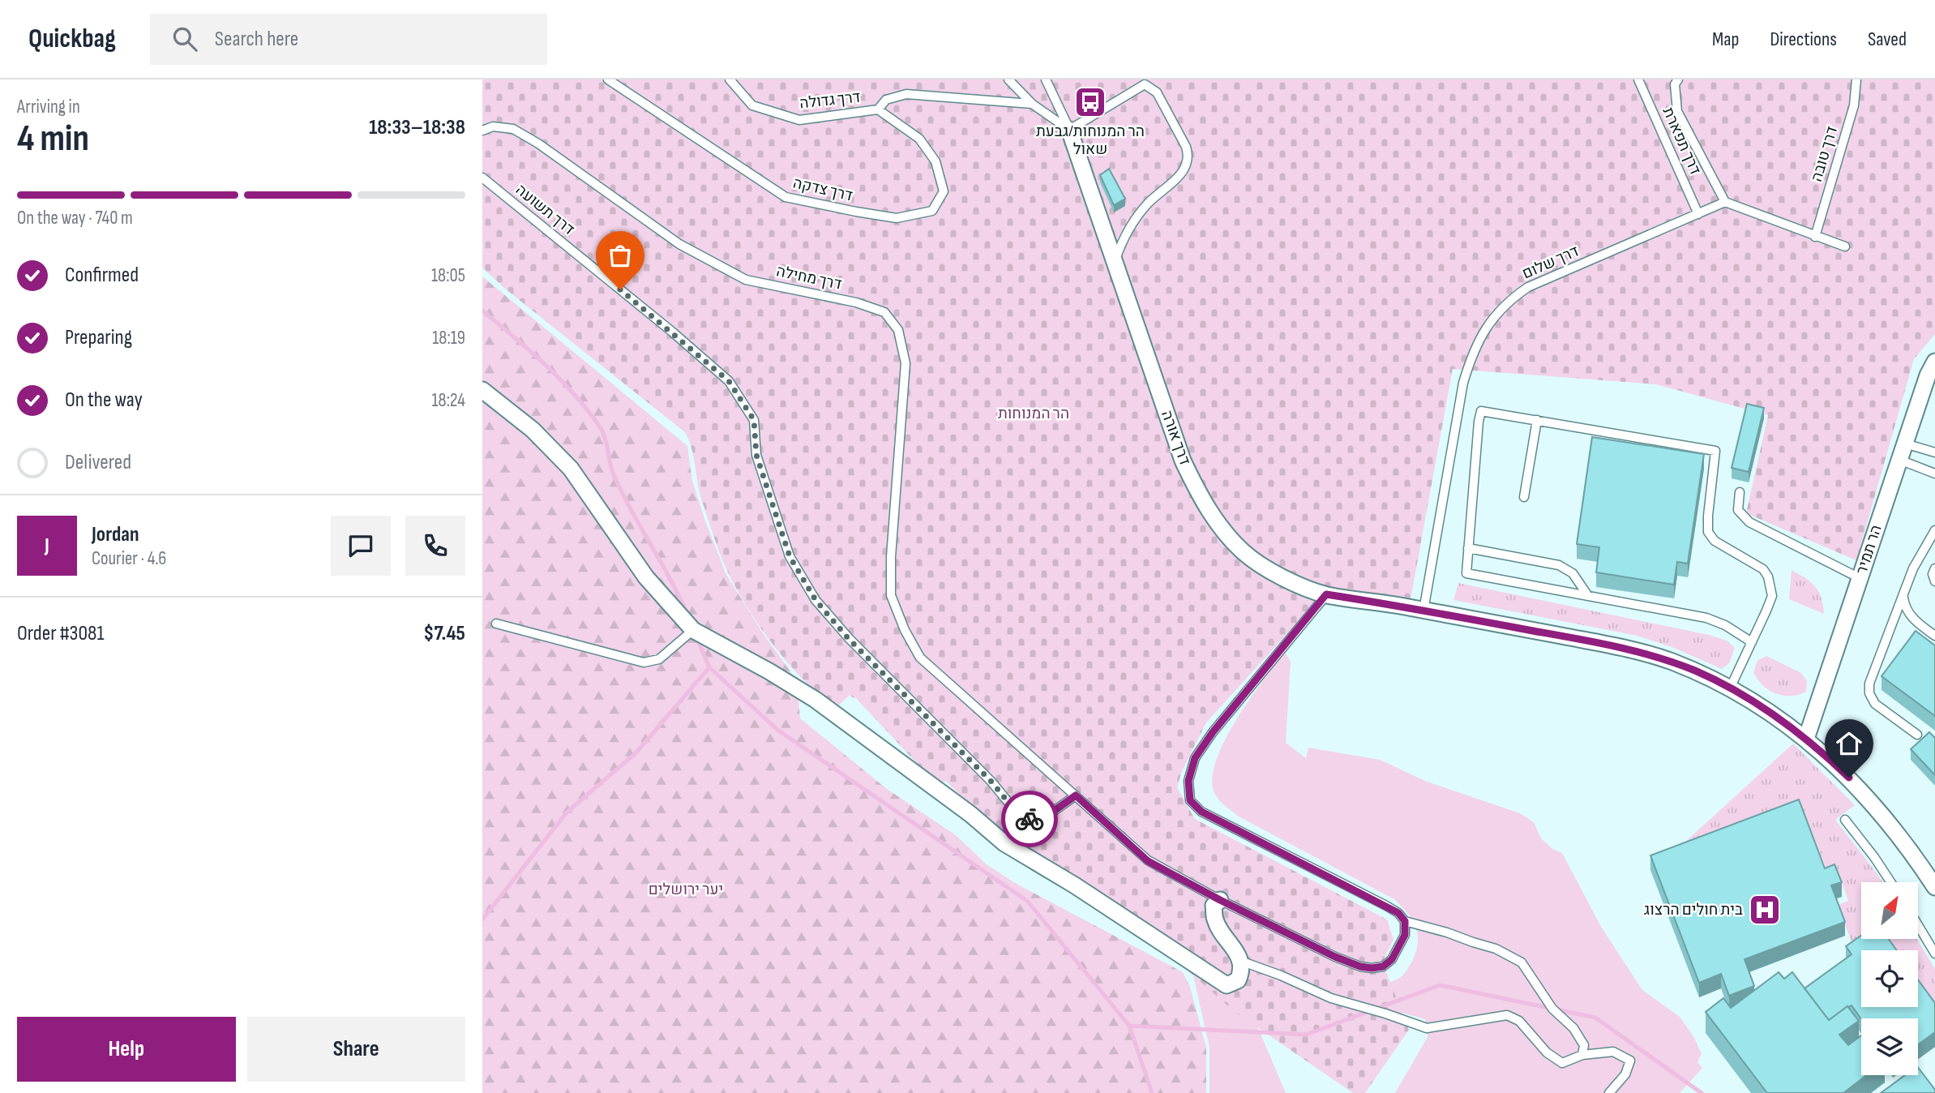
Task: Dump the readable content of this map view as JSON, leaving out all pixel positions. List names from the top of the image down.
{
  "streets": {
    "street": ["דרך אורה", "הר תמיר"],
    "lane": [
      "דרך גדולה",
      "דרך תפארת",
      "דרך טובה",
      "דרך צדקה",
      "דרך תשועה",
      "דרך שלום",
      "דרך מחילה"
    ]
  },
  "crossings": [
    ["דרך גדולה", "דרך צדקה"],
    ["דרך תפארת", "דרך שלום"],
    ["דרך תשועה", "דרך מחילה"],
    ["דרך שלום", "דרך אורה"],
    ["דרך אורה", "הר תמיר"]
  ],
  "parks": ["הר המנוחות", "יער ירושלים"],
  "places": {
    "bus stop": ["הר המנוחות/גבעת שאול"],
    "hospital": ["בית חולים הרצוג"]
  },
  "north": "top right",
  "page": {
    "header": "Quickbag",
    "search": "Search here",
    "nav": ["Map", "Directions", "Saved"],
    "heading": ["4 min", "Arriving in", "18:33–18:38"],
    "panel": [
      "Jordan",
      "Courier · 4.6",
      "Order #3081",
      "$7.45"
    ],
    "bar": "On the way · 740 m",
    "list": [
      ["Confirmed", "18:05"],
      ["Preparing", "18:19"],
      ["On the way", "18:24"],
      "Delivered"
    ],
    "round": "J",
    "buttons": ["Help", "Share"]
  }
}
